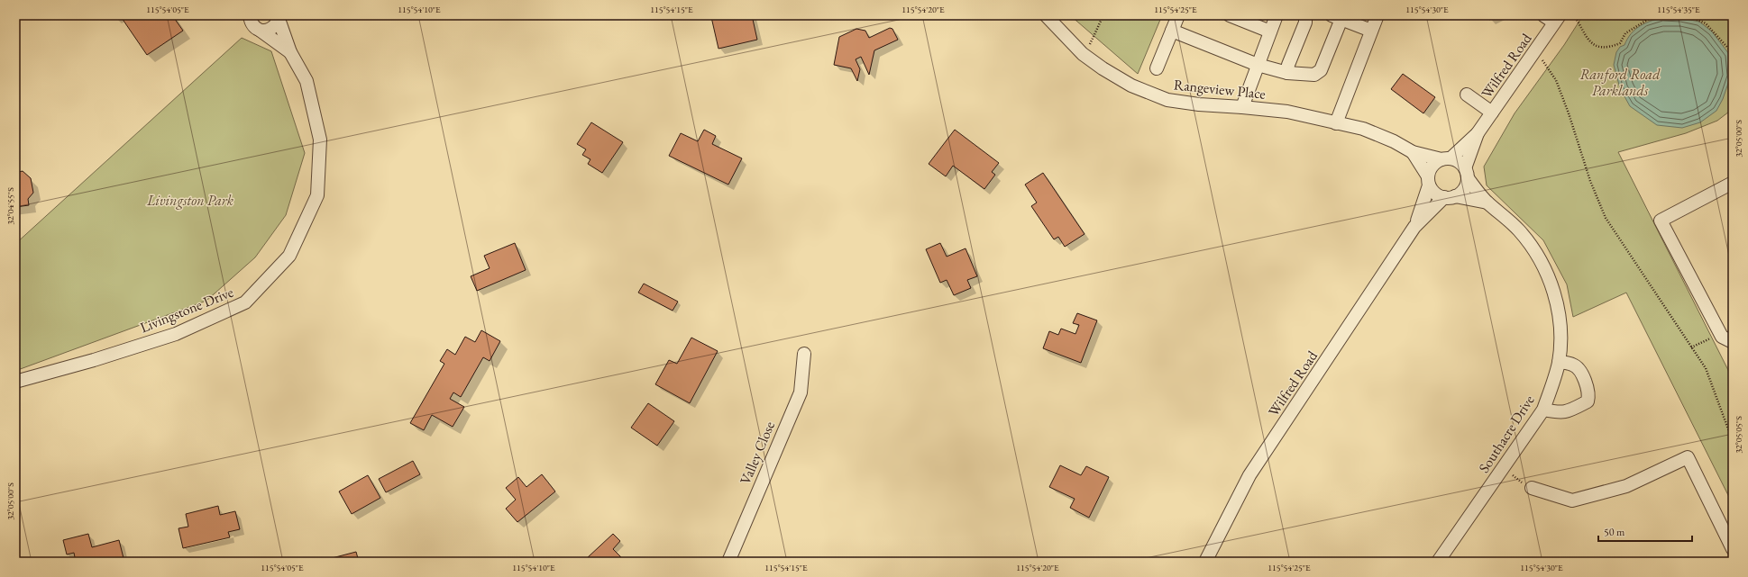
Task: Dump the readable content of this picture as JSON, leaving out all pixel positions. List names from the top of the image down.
{
  "streets": {
    "street": [
      "Wilfred Road",
      "Rangeview Place",
      "Livingstone Drive",
      "Southacre Drive",
      "Valley Close"
    ]
  },
  "crossings": [
    ["Wilfred Road", "Rangeview Place"],
    ["Wilfred Road", "Southacre Drive"],
    ["Rangeview Place", "Southacre Drive"]
  ],
  "parks": ["Ranford Road Parklands", "Livingston Park"],
  "scale_bar": "50 m",
  "coordinates": [
    "115°54'05\"E",
    "115°54'10\"E",
    "115°54'15\"E",
    "115°54'20\"E",
    "115°54'25\"E",
    "115°54'30\"E",
    "115°54'35\"E",
    "32°05'00\"S",
    "32°04'55\"S",
    "32°05'05\"S"
  ]
}
